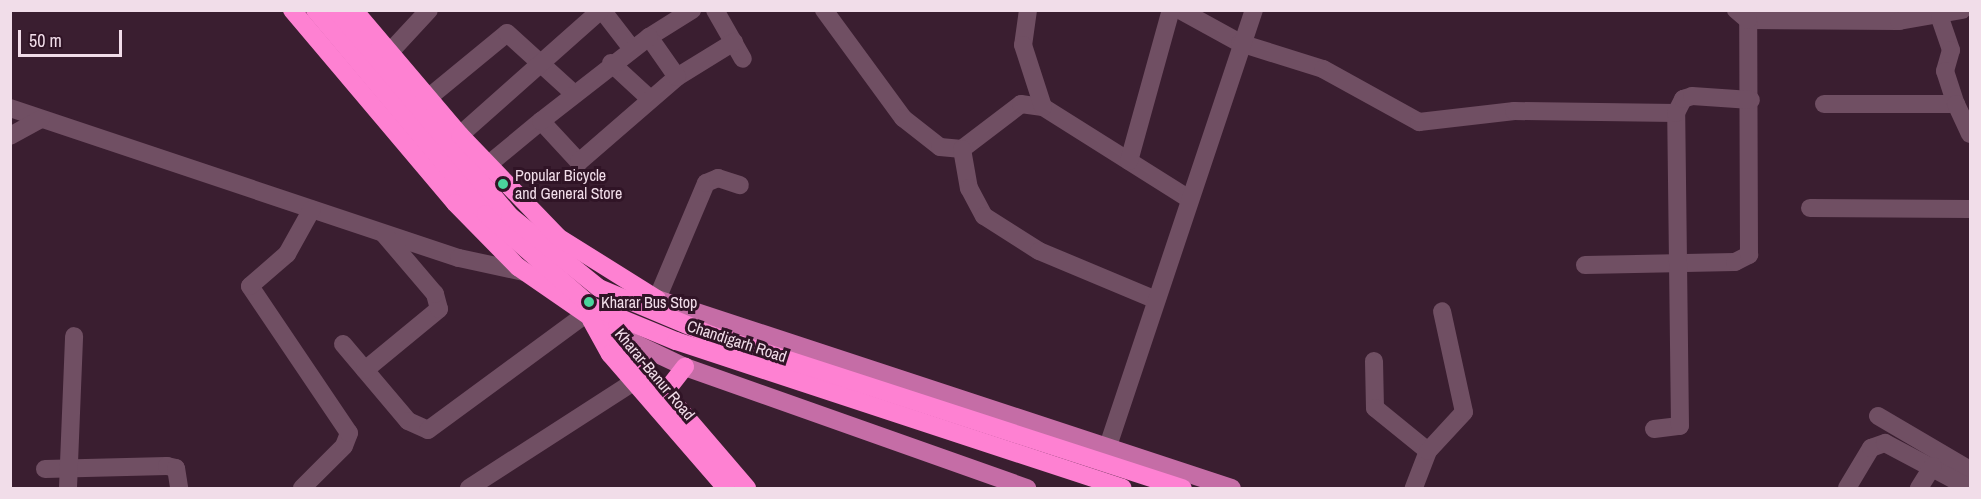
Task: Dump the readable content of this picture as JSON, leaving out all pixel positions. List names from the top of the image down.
{
  "streets": {
    "highway": ["Chandigarh Road", "Kharar-Banur Road"]
  },
  "places": ["Popular Bicycle and General Store", "Kharar Bus Stop"],
  "scale_bar": "50 m"
}
